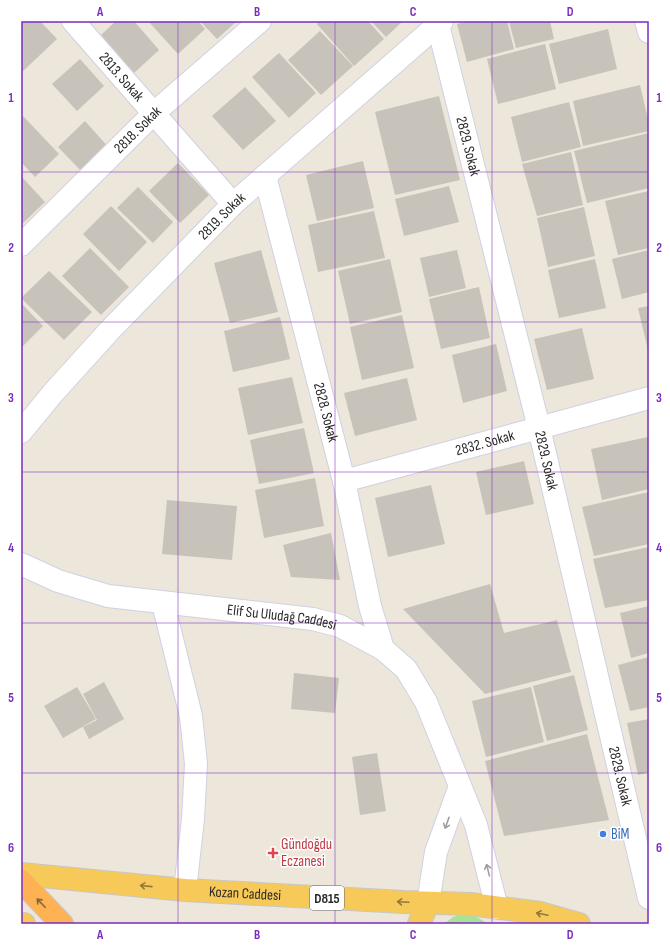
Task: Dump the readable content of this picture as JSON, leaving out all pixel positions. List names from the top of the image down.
{
  "streets": {
    "highway": ["Kozan Caddesi", "D815"],
    "street": [
      "2813. Sokak",
      "2818. Sokak",
      "2829. Sokak",
      "2819. Sokak",
      "2828. Sokak",
      "2832. Sokak",
      "Elif Su Uludağ Caddesi"
    ]
  },
  "crossings": [
    ["2813. Sokak", "2818. Sokak"],
    ["2813. Sokak", "2819. Sokak"],
    ["2829. Sokak", "2819. Sokak"],
    ["2829. Sokak", "2832. Sokak"],
    ["2819. Sokak", "2828. Sokak"],
    ["2828. Sokak", "2832. Sokak"],
    ["2828. Sokak", "Elif Su Uludağ Caddesi"],
    ["Elif Su Uludağ Caddesi", "Kozan Caddesi"],
    ["Elif Su Uludağ Caddesi", "D815"],
    ["Kozan Caddesi", "D815"]
  ],
  "one_way": ["Kozan Caddesi"],
  "places": {
    "other": ["BiM"],
    "health": ["Gündoğdu Eczanesi"]
  },
  "grid": {
    "columns": [
      "A",
      "B",
      "C",
      "D"
    ],
    "rows": [
      "1",
      "2",
      "3",
      "4",
      "5",
      "6"
    ]
  }
}
